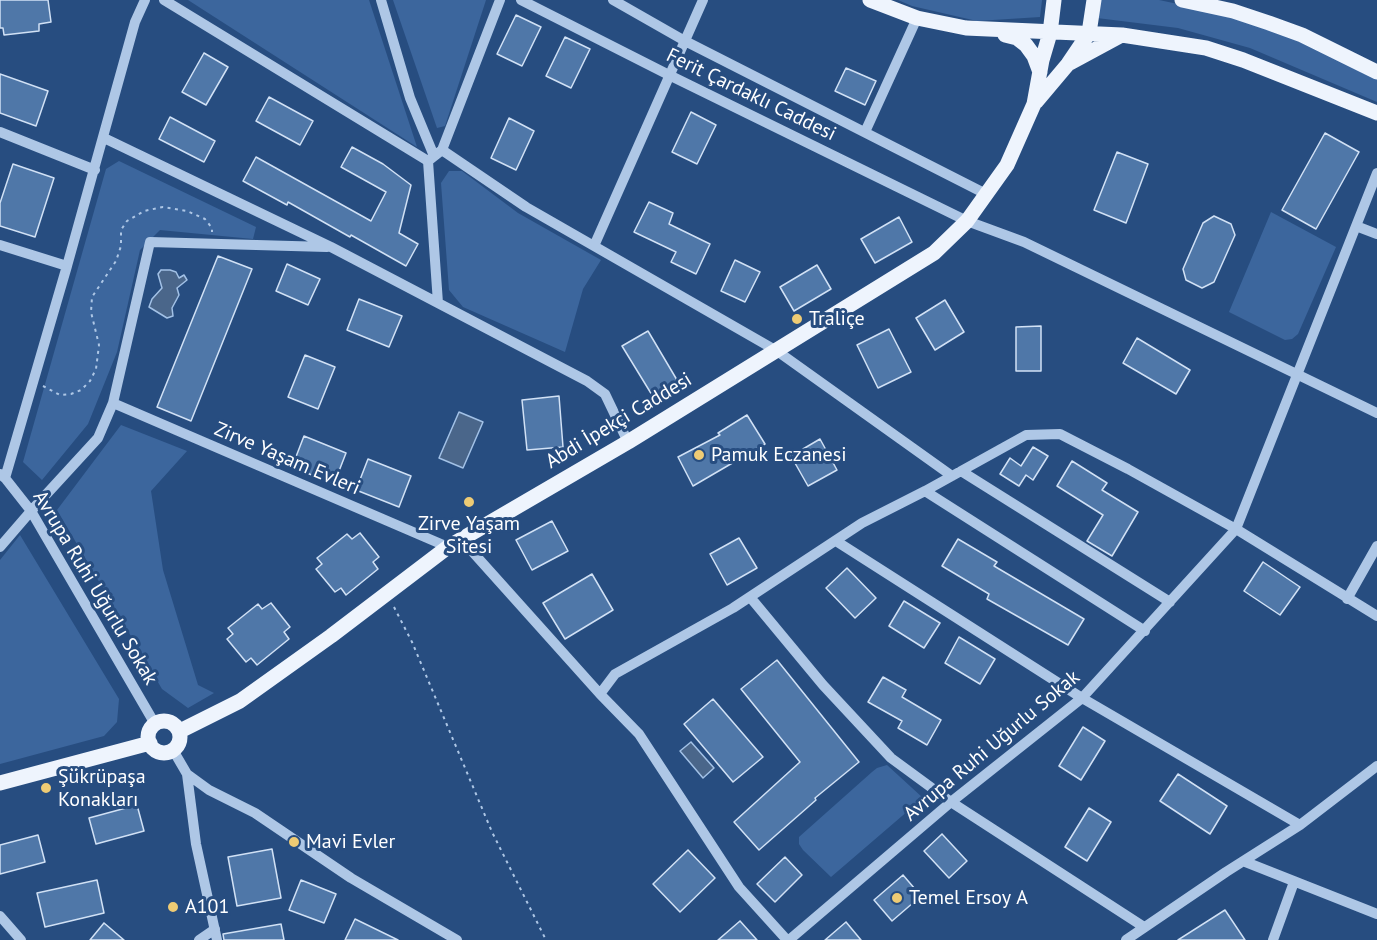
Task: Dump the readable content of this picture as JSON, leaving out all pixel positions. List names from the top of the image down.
{
  "streets": {
    "main road": ["Abdi İpekçi Caddesi"],
    "street": ["Ferit Çardaklı Caddesi", "Zirve Yaşam Evleri", "Avrupa Ruhi Uğurlu Sokak"]
  },
  "crossings": [
    ["Ferit Çardaklı Caddesi", "Abdi İpekçi Caddesi"],
    ["Abdi İpekçi Caddesi", "Zirve Yaşam Evleri"],
    ["Abdi İpekçi Caddesi", "Avrupa Ruhi Uğurlu Sokak"]
  ],
  "places": [
    "Traliçe",
    "Pamuk Eczanesi",
    "Zirve Yaşam Sitesi",
    "Şükrüpaşa Konakları",
    "Mavi Evler",
    "Temel Ersoy A",
    "A101"
  ]
}
